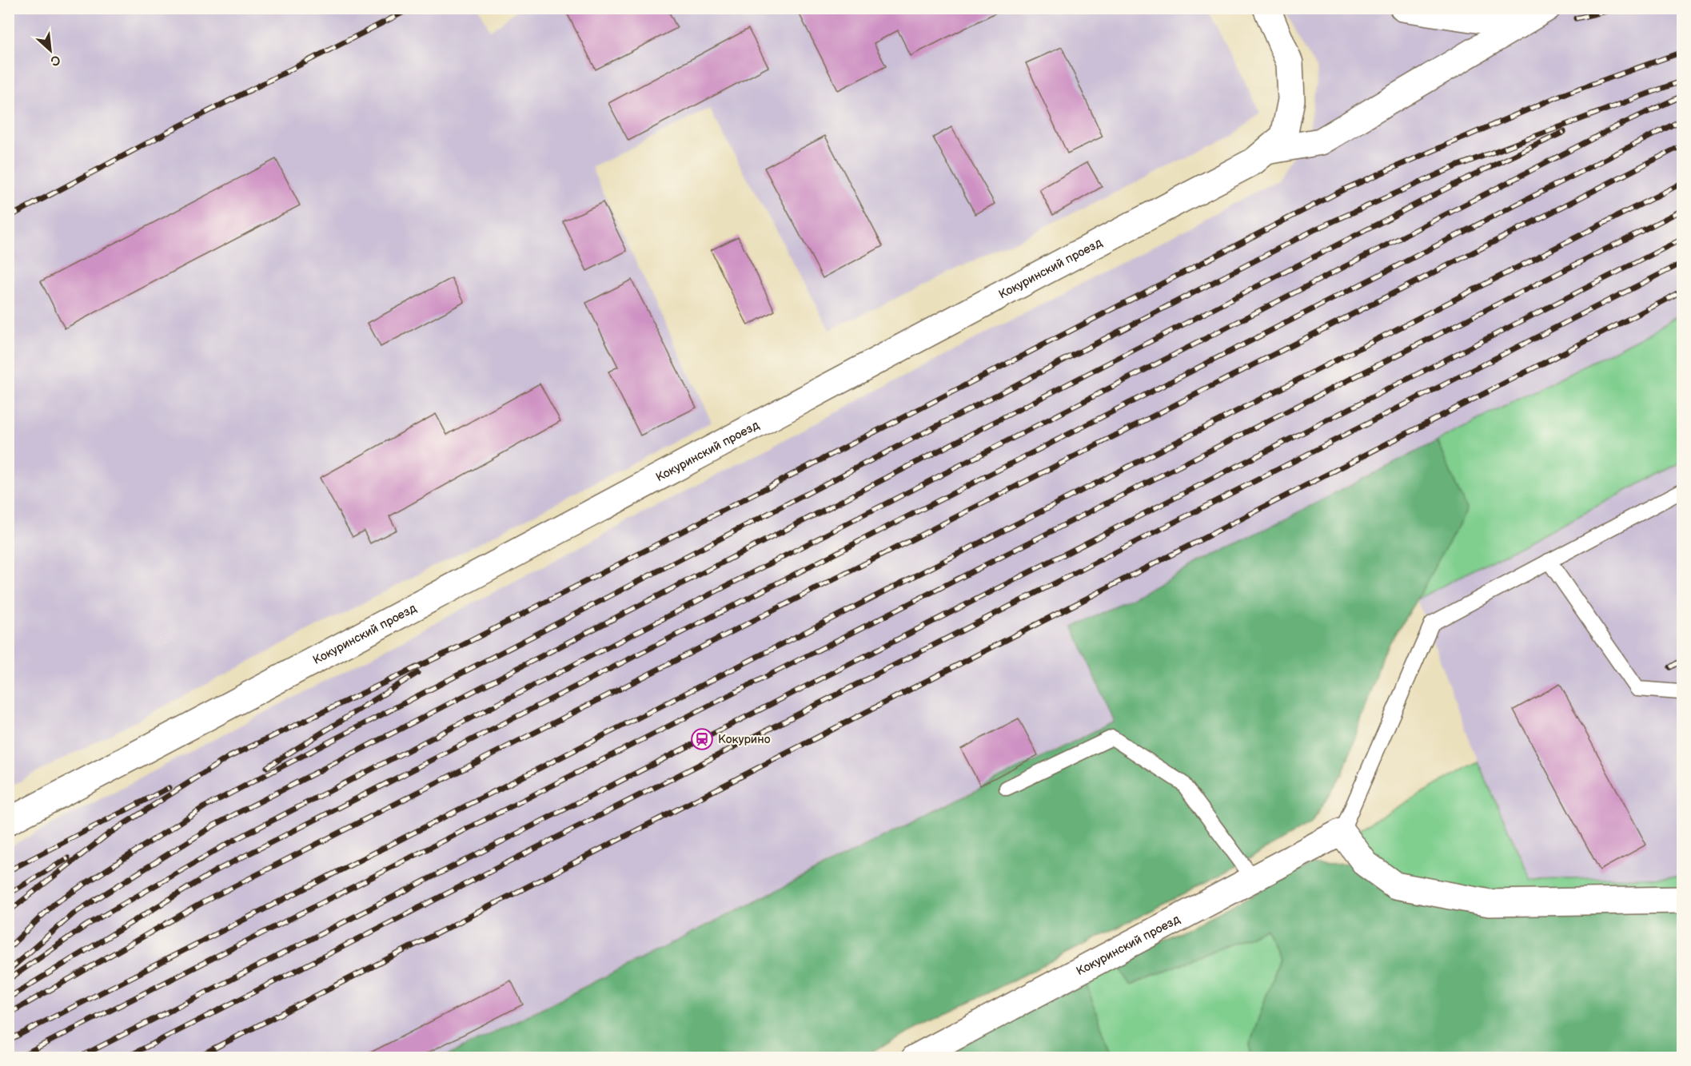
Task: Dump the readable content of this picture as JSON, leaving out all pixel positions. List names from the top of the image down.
{
  "streets": {
    "street": ["Кокуринский проезд"]
  },
  "places": {
    "station": ["Кокурино"]
  },
  "north": "bottom right"
}
